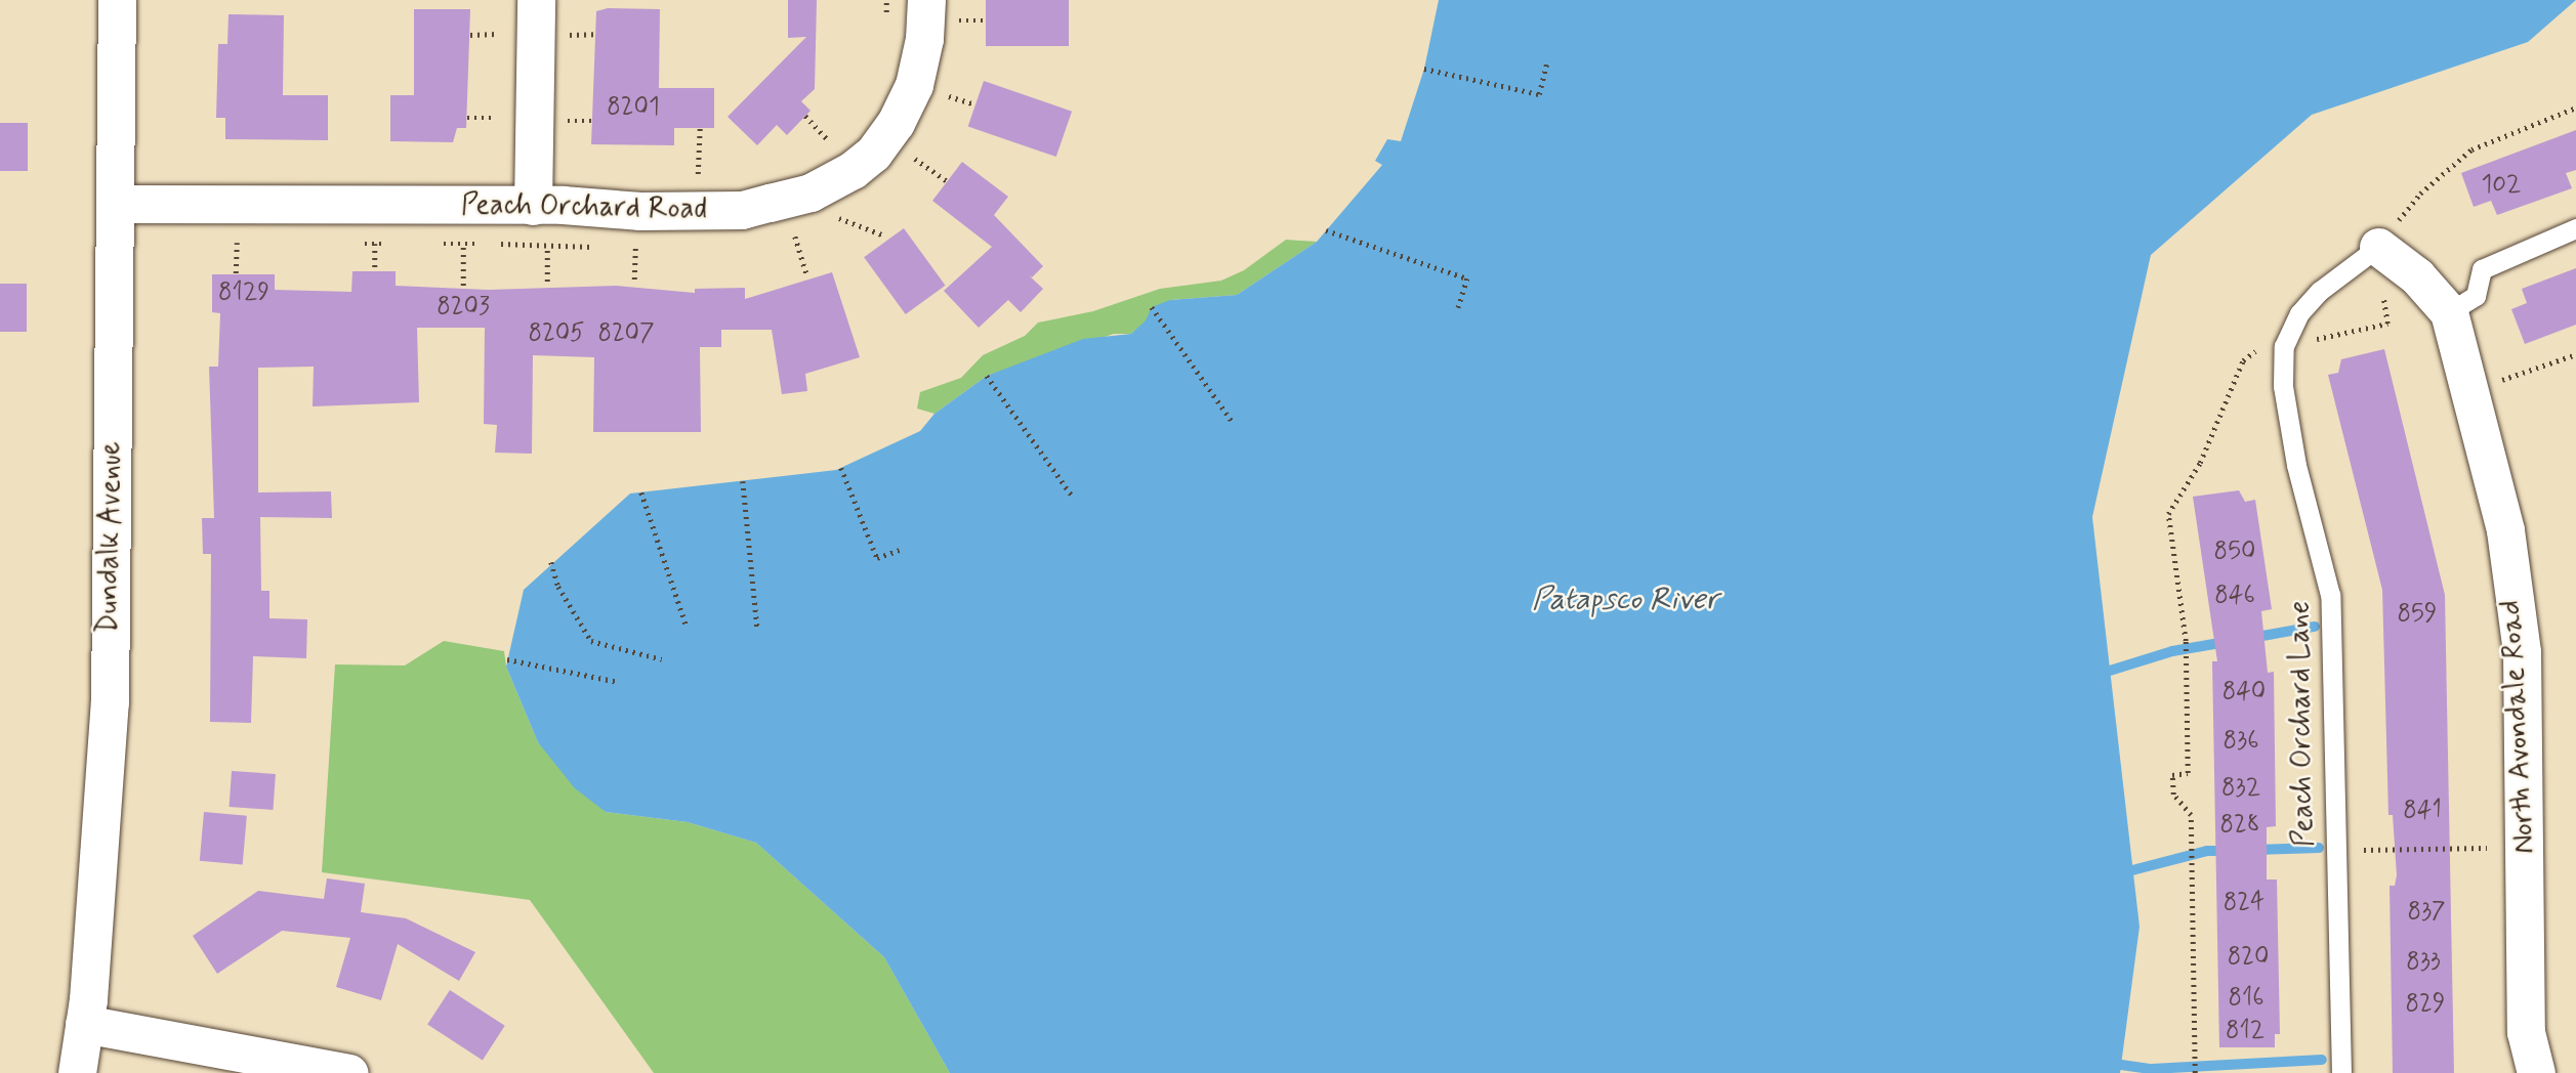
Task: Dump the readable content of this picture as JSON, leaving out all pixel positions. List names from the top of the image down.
{
  "streets": {
    "street": ["Peach Orchard Road", "Dundalk Avenue", "North Avondale Road"],
    "lane": ["Peach Orchard Lane"]
  },
  "crossings": [
    ["Peach Orchard Road", "Dundalk Avenue"],
    ["Peach Orchard Lane", "North Avondale Road"]
  ],
  "water": ["Patapsco River"],
  "house_numbers": [
    "8201",
    "102",
    "8129",
    "8203",
    "8205",
    "8207",
    "850",
    "846",
    "859",
    "840",
    "836",
    "832",
    "841",
    "828",
    "824",
    "837",
    "820",
    "833",
    "816",
    "829",
    "812"
  ]
}
